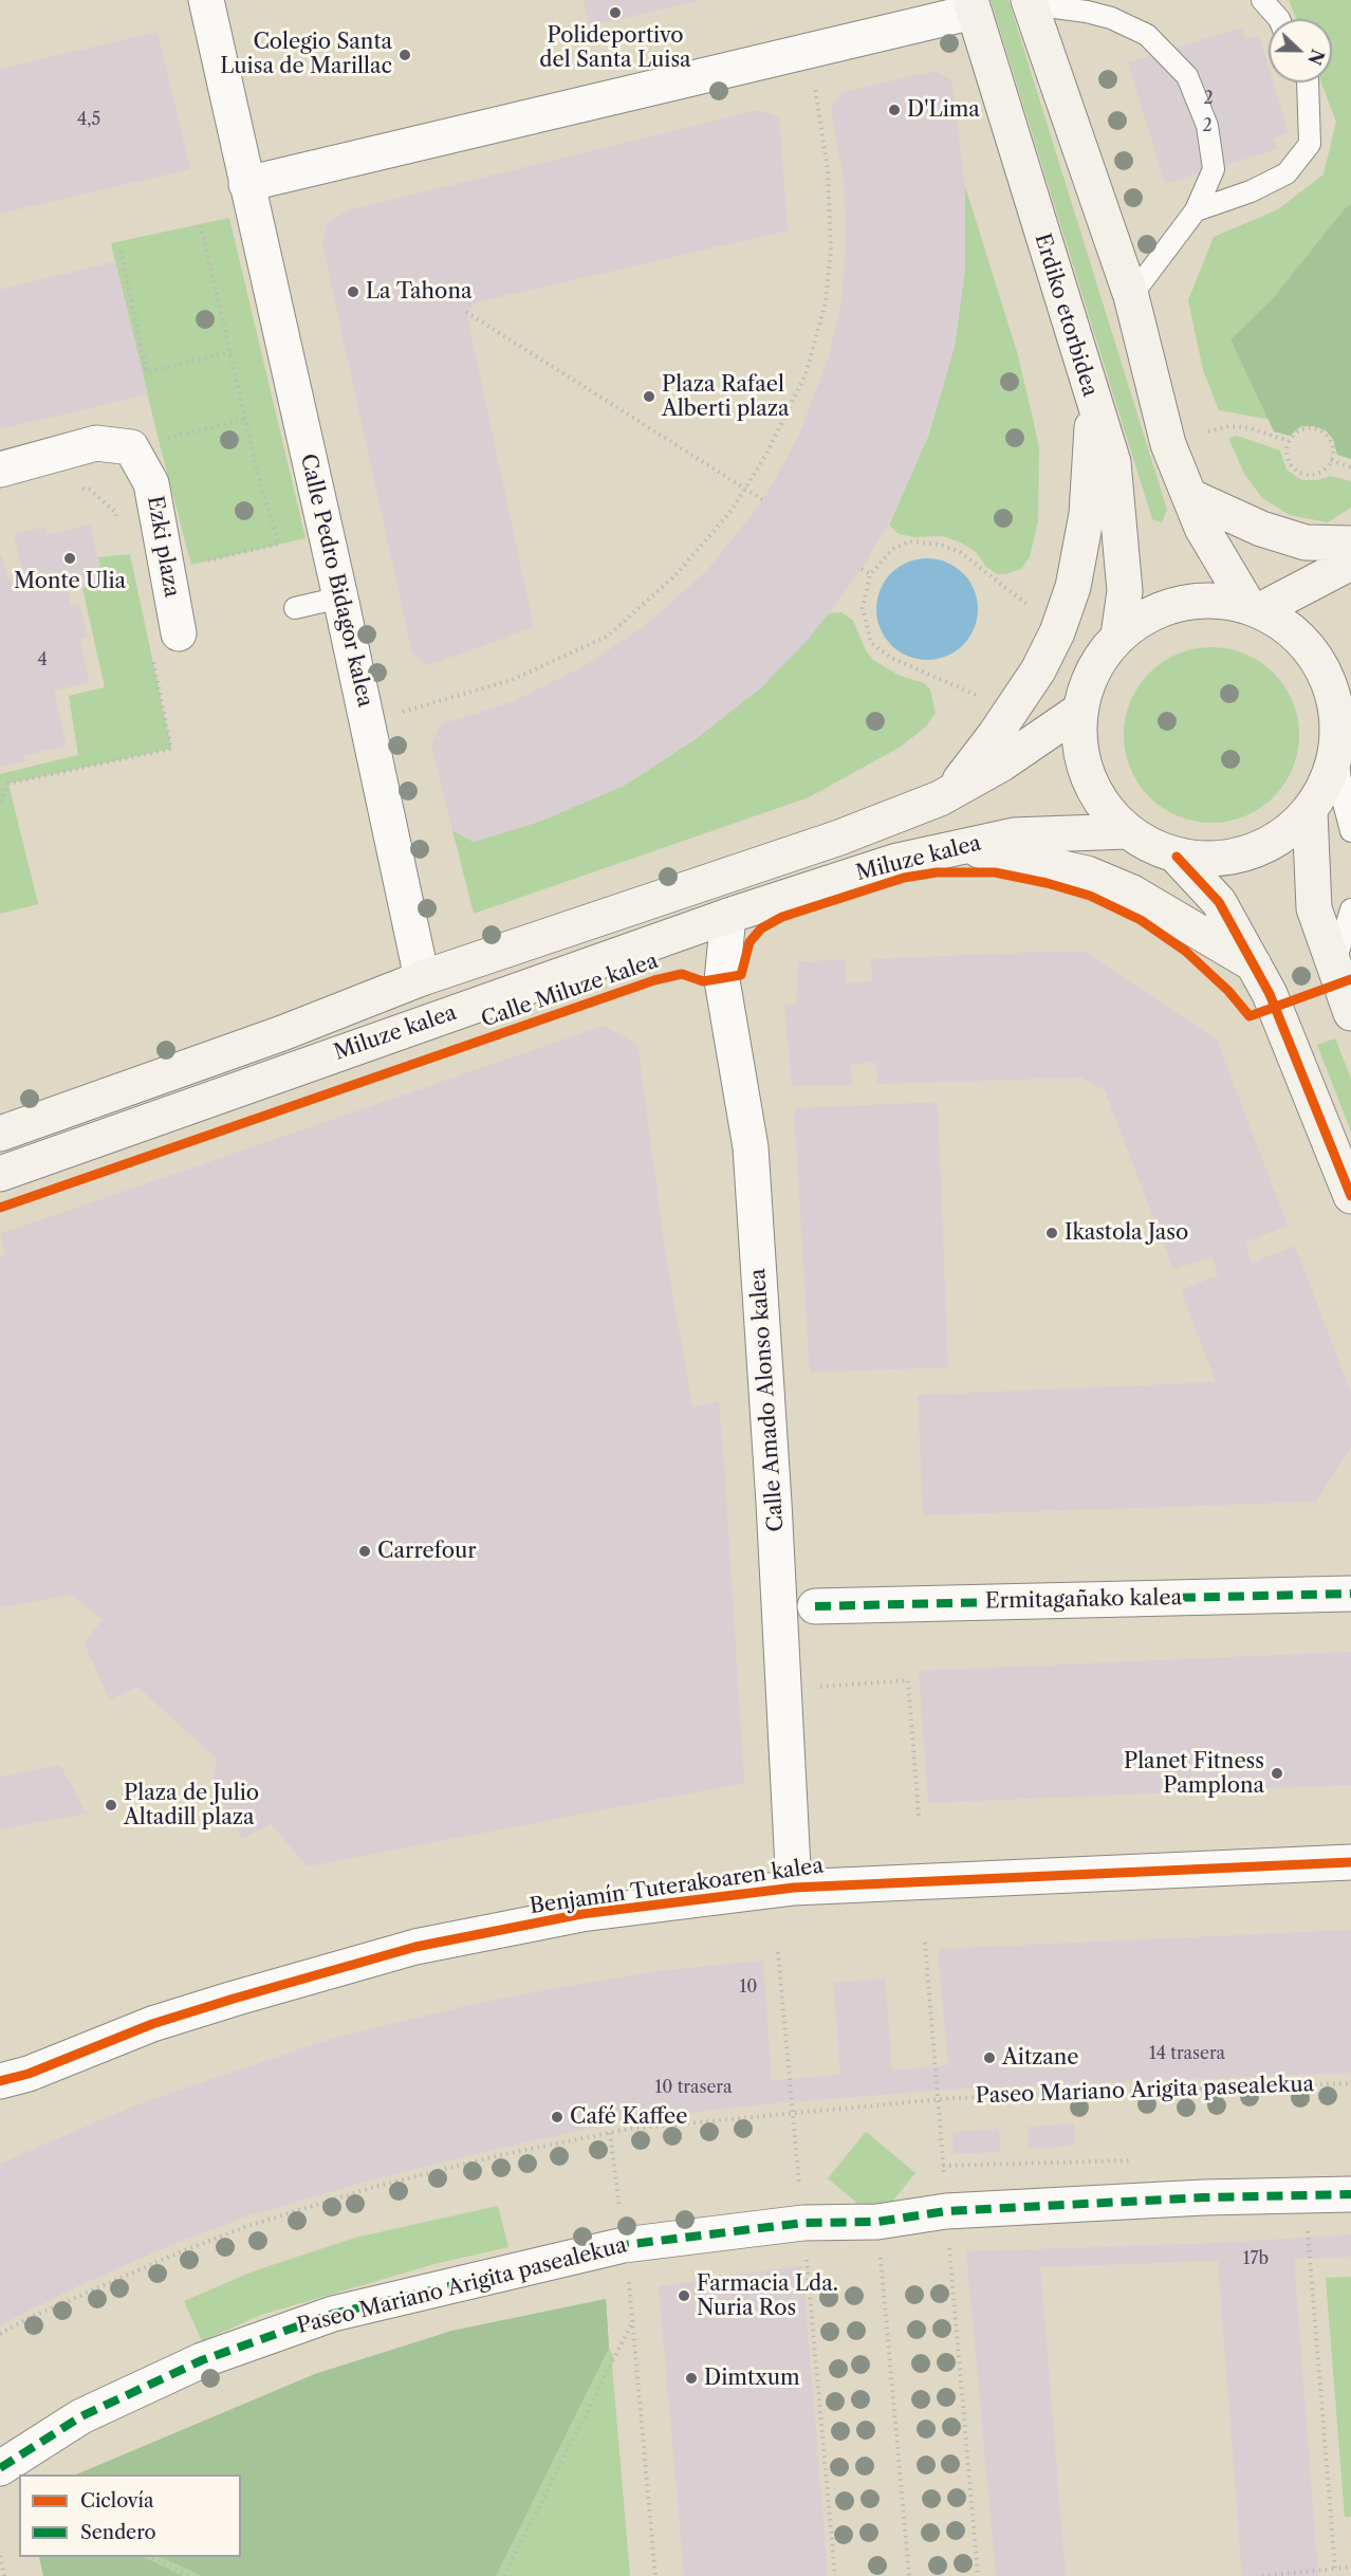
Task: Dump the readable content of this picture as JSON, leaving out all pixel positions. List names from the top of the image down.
{
  "streets": {
    "main road": ["Erdiko etorbidea", "Miluze kalea"],
    "street": [
      "Ezki plaza",
      "Calle Pedro Bidagor kalea",
      "Calle Amado Alonso kalea",
      "Ermitagañako kalea",
      "Benjamín Tuterakoaren kalea",
      "Paseo Mariano Arigita pasealekua"
    ],
    "cycle path": ["Calle Miluze kalea"]
  },
  "crossings": [
    ["Calle Pedro Bidagor kalea", "Miluze kalea"],
    ["Miluze kalea", "Calle Amado Alonso kalea"],
    ["Calle Amado Alonso kalea", "Benjamín Tuterakoaren kalea"]
  ],
  "places": [
    "Polideportivo del Santa Luisa",
    "Colegio Santa Luisa de Marillac",
    "D'Lima",
    "La Tahona",
    "Plaza Rafael Alberti plaza",
    "Monte Ulia",
    "Ikastola Jaso",
    "Carrefour",
    "Planet Fitness Pamplona",
    "Plaza de Julio Altadill plaza",
    "Aitzane",
    "Café Kaffee",
    "Farmacia Lda. Nuria Ros",
    "Dimtxum"
  ],
  "house_numbers": [
    "2",
    "4,5",
    "2",
    "4",
    "10",
    "14 trasera",
    "10 trasera",
    "17b"
  ],
  "legend": ["Ciclovía", "Sendero"],
  "north": "right"
}
